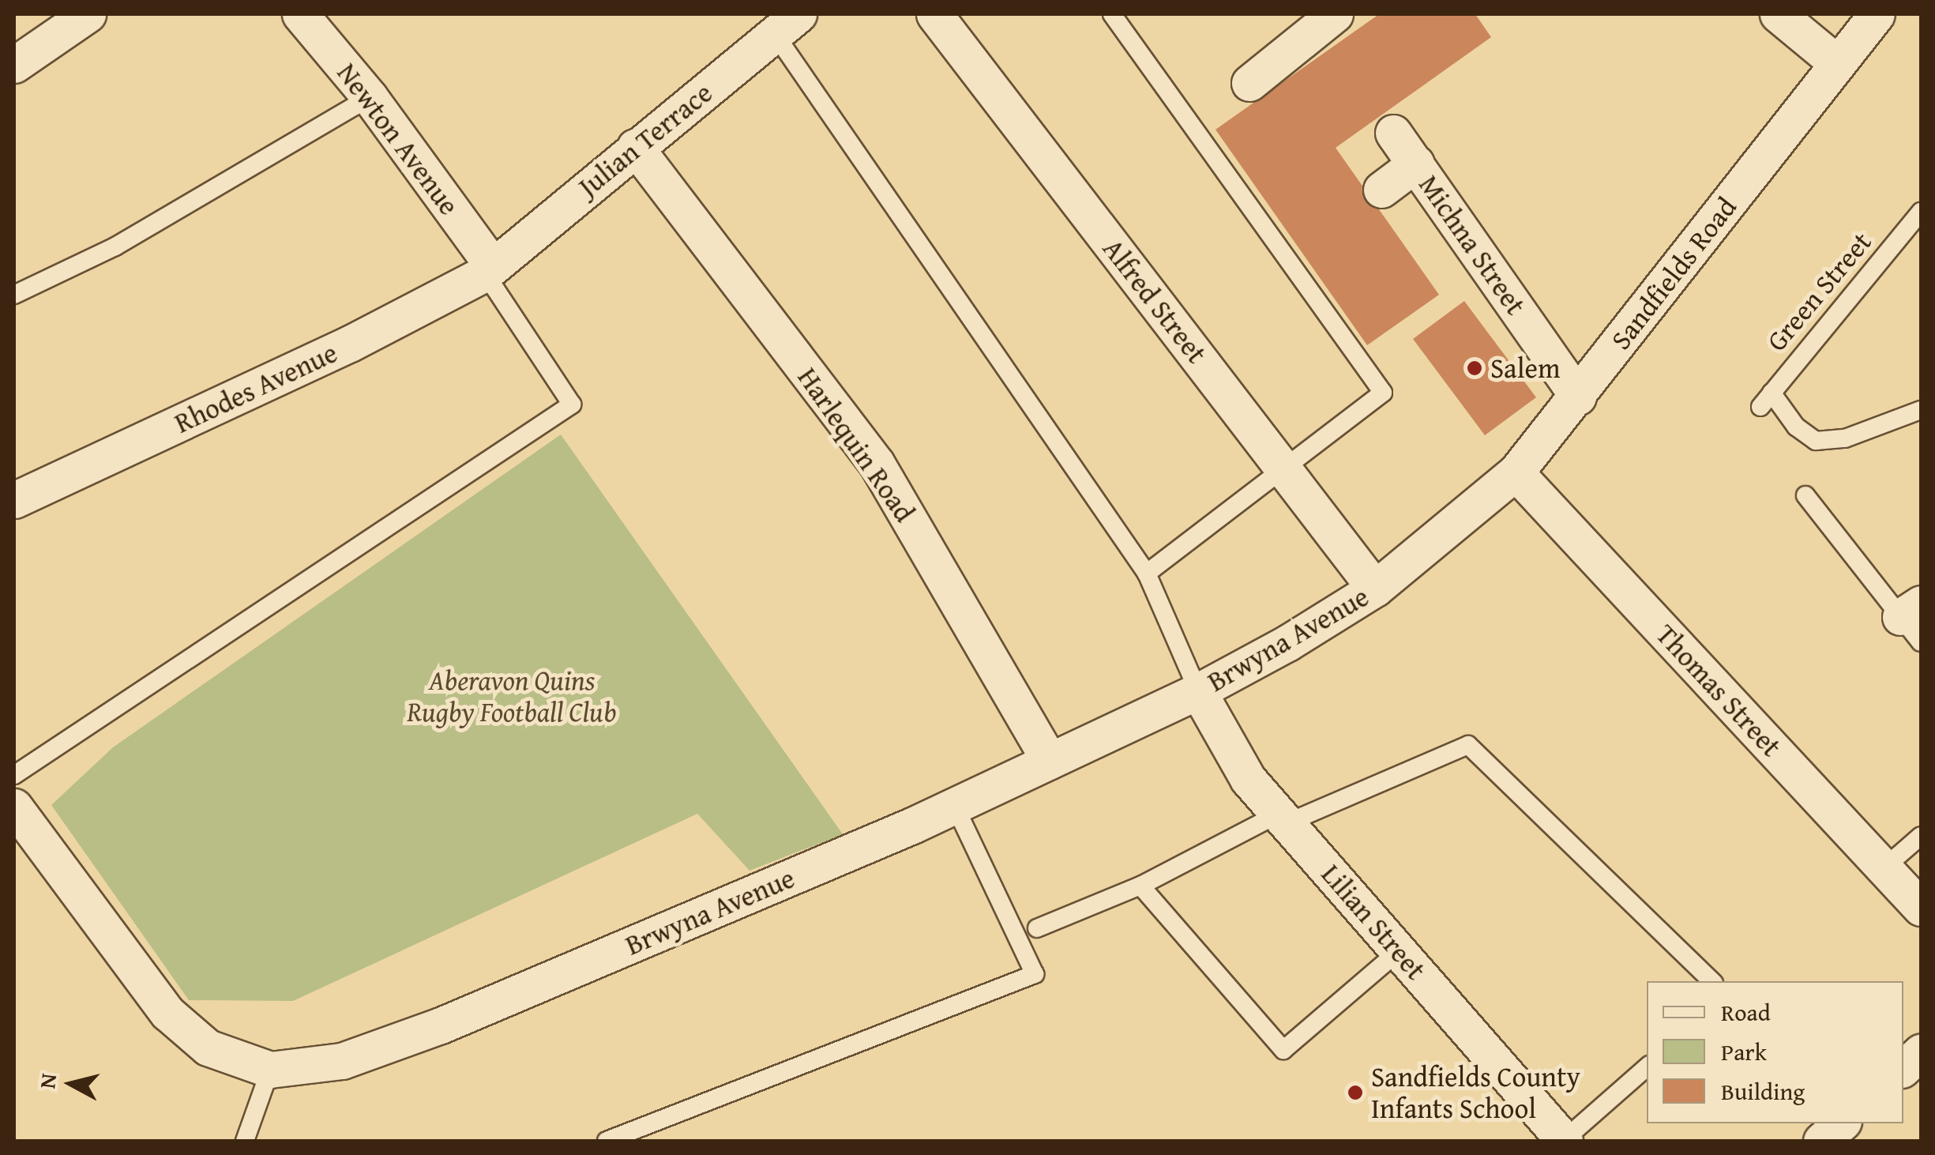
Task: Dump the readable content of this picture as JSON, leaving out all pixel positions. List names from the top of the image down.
{
  "streets": {
    "street": [
      "Newton Avenue",
      "Julian Terrace",
      "Michna Street",
      "Sandfields Road",
      "Alfred Street",
      "Rhodes Avenue",
      "Harlequin Road",
      "Brwyna Avenue",
      "Thomas Street",
      "Lilian Street"
    ],
    "lane": ["Green Street"]
  },
  "crossings": [
    ["Newton Avenue", "Julian Terrace"],
    ["Newton Avenue", "Rhodes Avenue"],
    ["Julian Terrace", "Rhodes Avenue"],
    ["Julian Terrace", "Harlequin Road"],
    ["Michna Street", "Sandfields Road"],
    ["Sandfields Road", "Brwyna Avenue"],
    ["Sandfields Road", "Thomas Street"],
    ["Alfred Street", "Brwyna Avenue"],
    ["Harlequin Road", "Brwyna Avenue"],
    ["Brwyna Avenue", "Lilian Street"]
  ],
  "parks": ["Aberavon Quins Rugby Football Club"],
  "places": ["Salem", "Sandfields County Infants School"],
  "legend": ["Road", "Park", "Building"],
  "north": "left"
}
